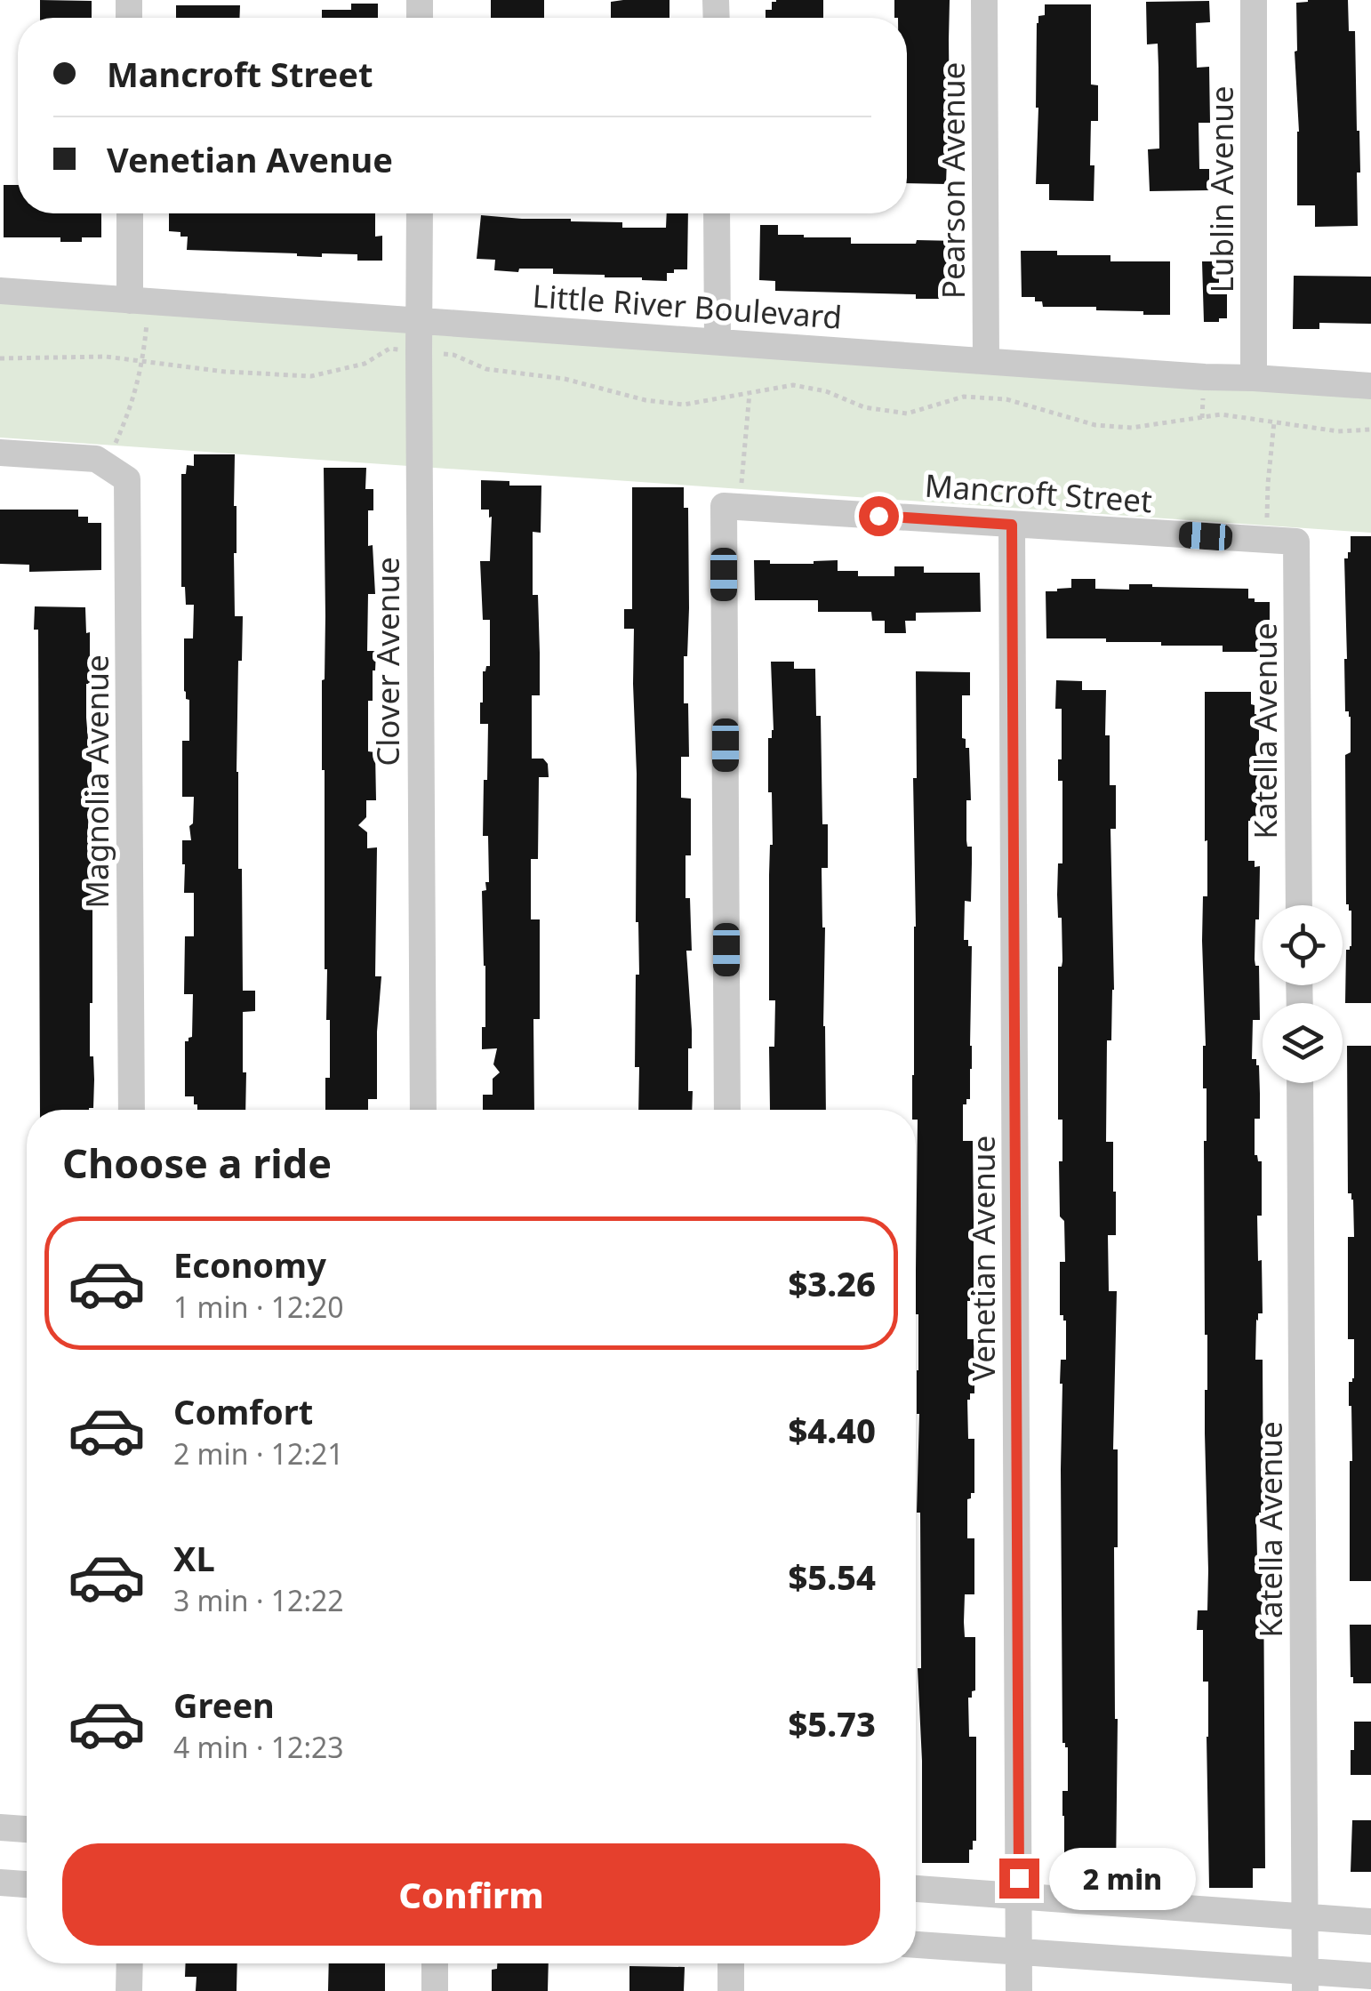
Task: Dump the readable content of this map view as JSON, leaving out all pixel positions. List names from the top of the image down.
{
  "streets": {
    "street": [
      "Pearson Avenue",
      "Lublin Avenue",
      "Little River Boulevard",
      "Mancroft Street",
      "Clover Avenue",
      "Katella Avenue",
      "Magnolia Avenue",
      "Venetian Avenue"
    ]
  },
  "crossings": [
    ["Pearson Avenue", "Little River Boulevard"],
    ["Lublin Avenue", "Little River Boulevard"],
    ["Little River Boulevard", "Clover Avenue"],
    ["Mancroft Street", "Katella Avenue"],
    ["Mancroft Street", "Venetian Avenue"]
  ],
  "page": {
    "banner": ["Mancroft Street", "Venetian Avenue"],
    "heading": "Choose a ride",
    "list": [
      {
        "name": "Economy",
        "note": "1 min · 12:20",
        "value": "$3.26"
      },
      {
        "name": "Comfort",
        "note": "2 min · 12:21",
        "value": "$4.40"
      },
      {
        "name": "XL",
        "note": "3 min · 12:22",
        "value": "$5.54"
      },
      {
        "name": "Green",
        "note": "4 min · 12:23",
        "value": "$5.73"
      }
    ],
    "buttons": "Confirm",
    "bubble": "2 min"
  }
}
